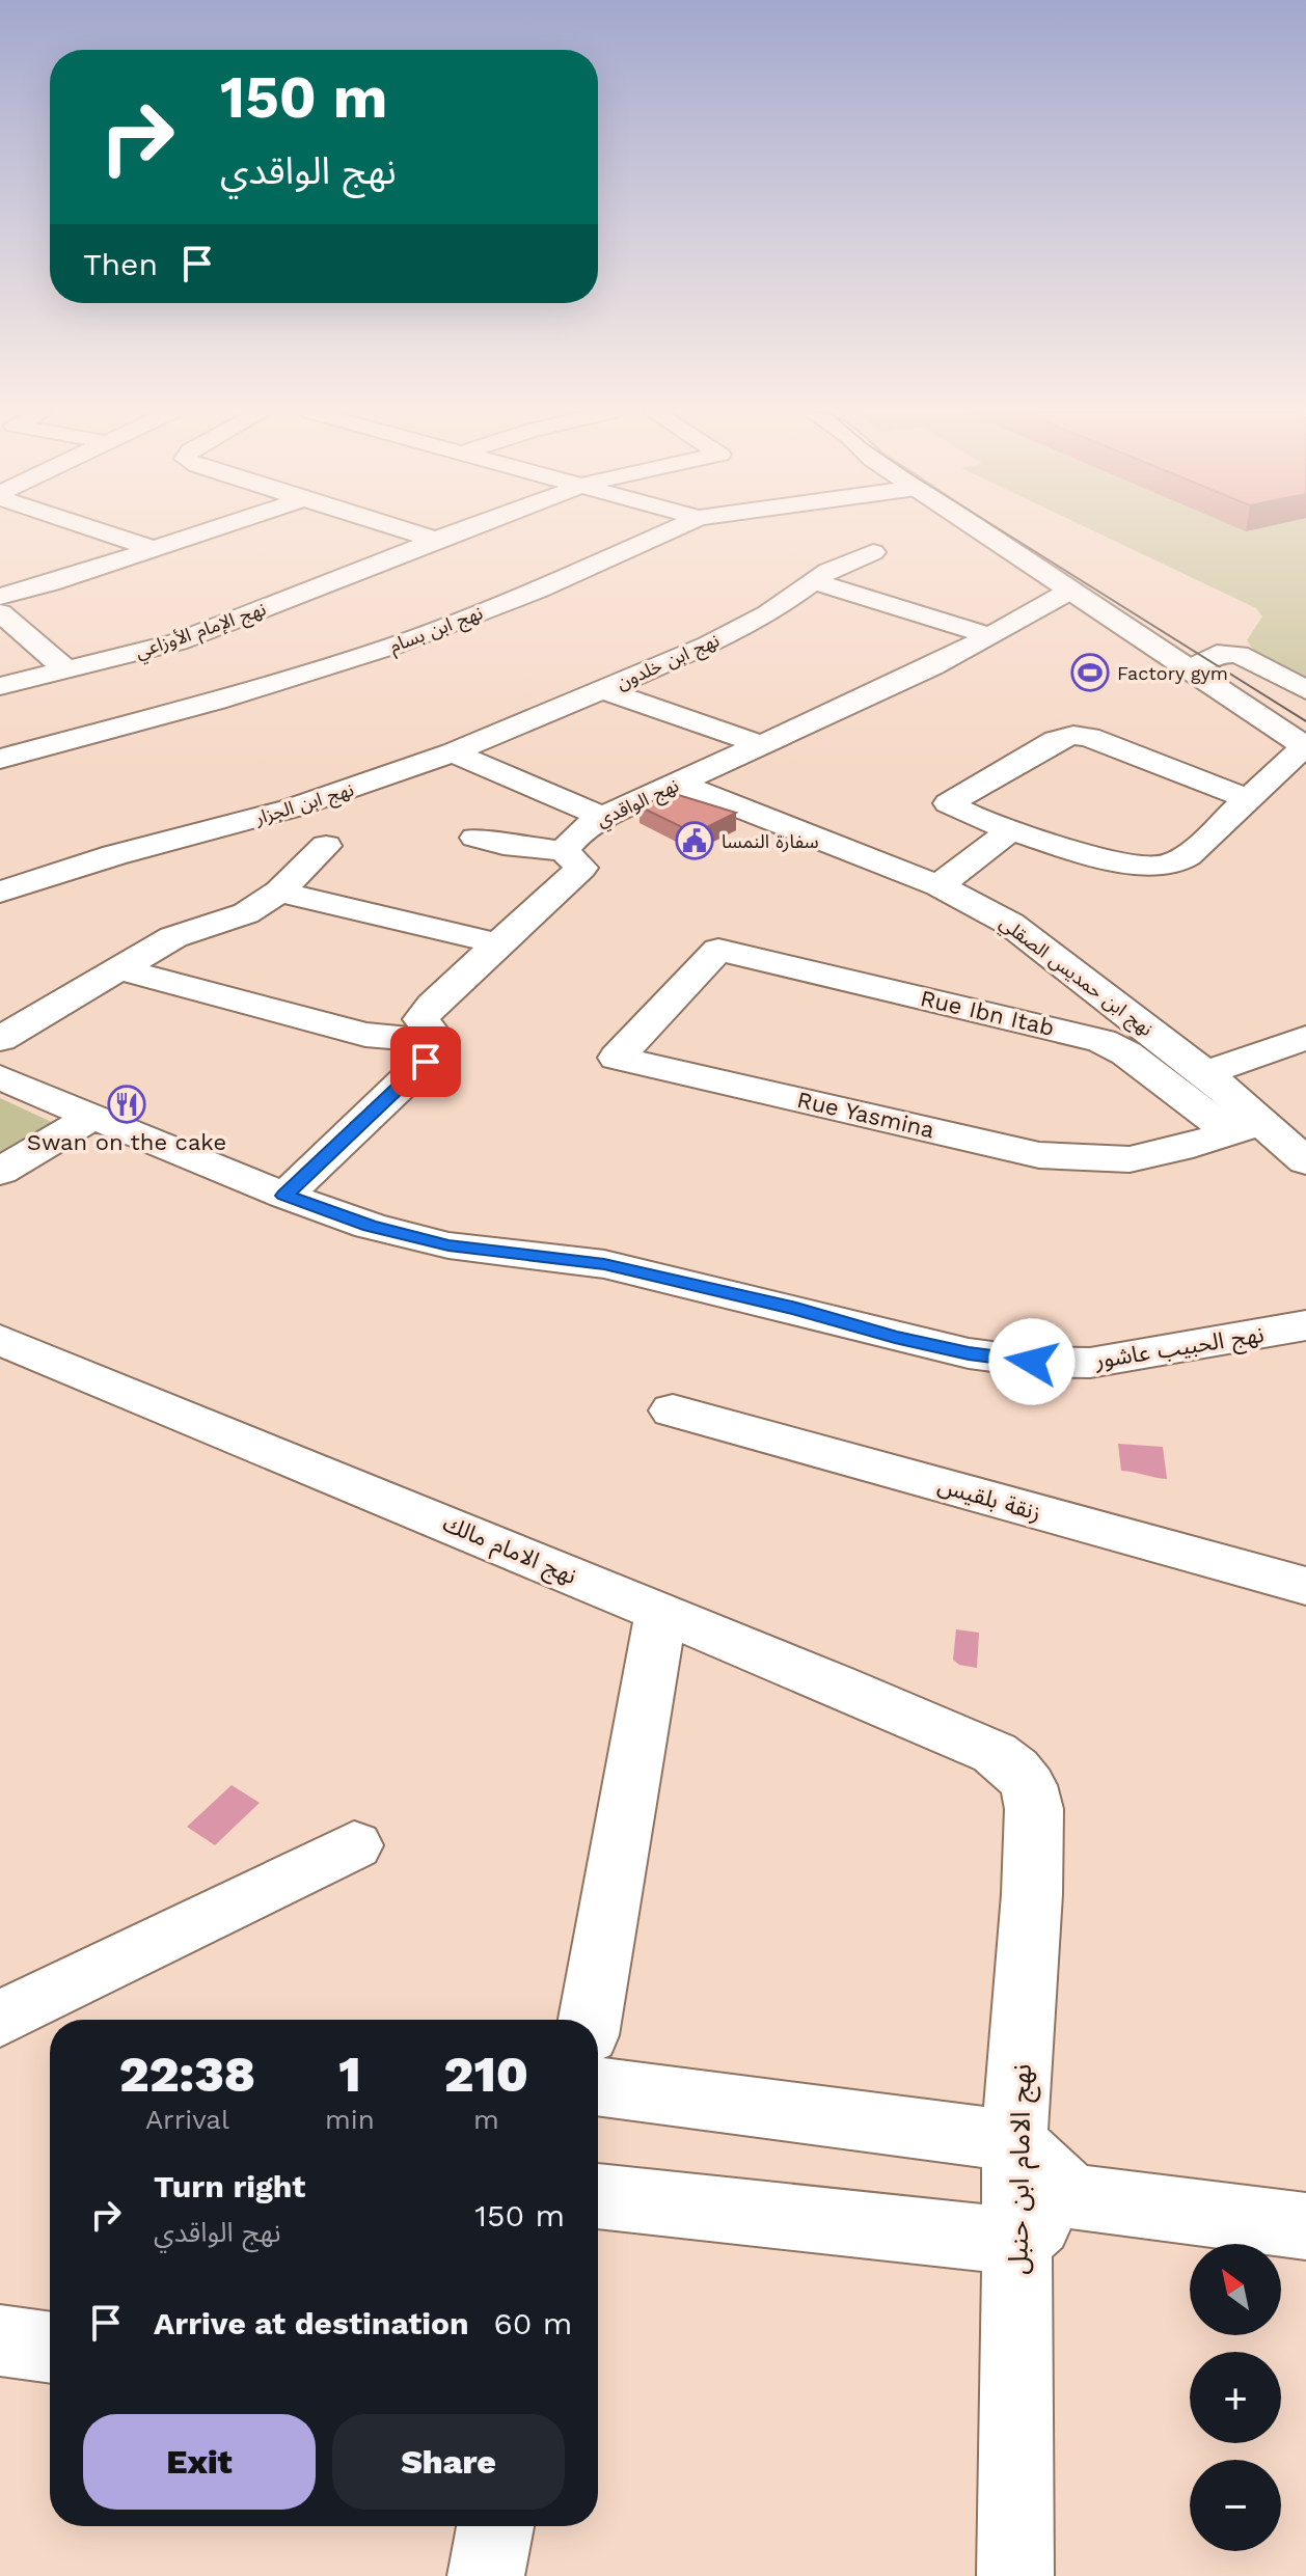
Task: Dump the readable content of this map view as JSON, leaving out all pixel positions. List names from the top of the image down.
{
  "streets": {
    "street": [
      "نهج ابن بسام",
      "نهج الإمام الأوزاعي",
      "نهج ابن خلدون",
      "نهج الواقدي",
      "نهج ابن الجزار",
      "نهج ابن حمديس الصقلي",
      "Rue Ibn Itab",
      "Rue Yasmina",
      "نهج الحبيب عاشور",
      "زنقة بلقيس",
      "نهج الامام مالك",
      "نهج الامام ابن حنبل"
    ]
  },
  "crossings": [
    ["نهج ابن خلدون", "نهج الواقدي"],
    ["نهج ابن خلدون", "نهج ابن الجزار"],
    ["نهج الواقدي", "نهج ابن حمديس الصقلي"],
    ["نهج ابن حمديس الصقلي", "Rue Ibn Itab"],
    ["نهج ابن حمديس الصقلي", "Rue Yasmina"],
    ["Rue Ibn Itab", "Rue Yasmina"],
    ["نهج الامام مالك", "نهج الامام ابن حنبل"]
  ],
  "places": {
    "sports": ["Factory gym"],
    "public building": ["سفارة النمسا"],
    "restaurant": ["Swan on the cake"]
  },
  "north": "top left",
  "page": {
    "turn": ["150 m", "نهج الواقدي"],
    "then": "Then",
    "eta": [
      "22:38",
      "Arrival",
      "1",
      "min",
      "210",
      "m"
    ],
    "list": [
      {
        "name": "Turn right",
        "note": "نهج الواقدي",
        "value": "150 m"
      },
      {
        "name": "Arrive at destination",
        "value": "60 m"
      }
    ],
    "map_buttons": ["+", "−"],
    "buttons": ["Exit", "Share"]
  }
}
